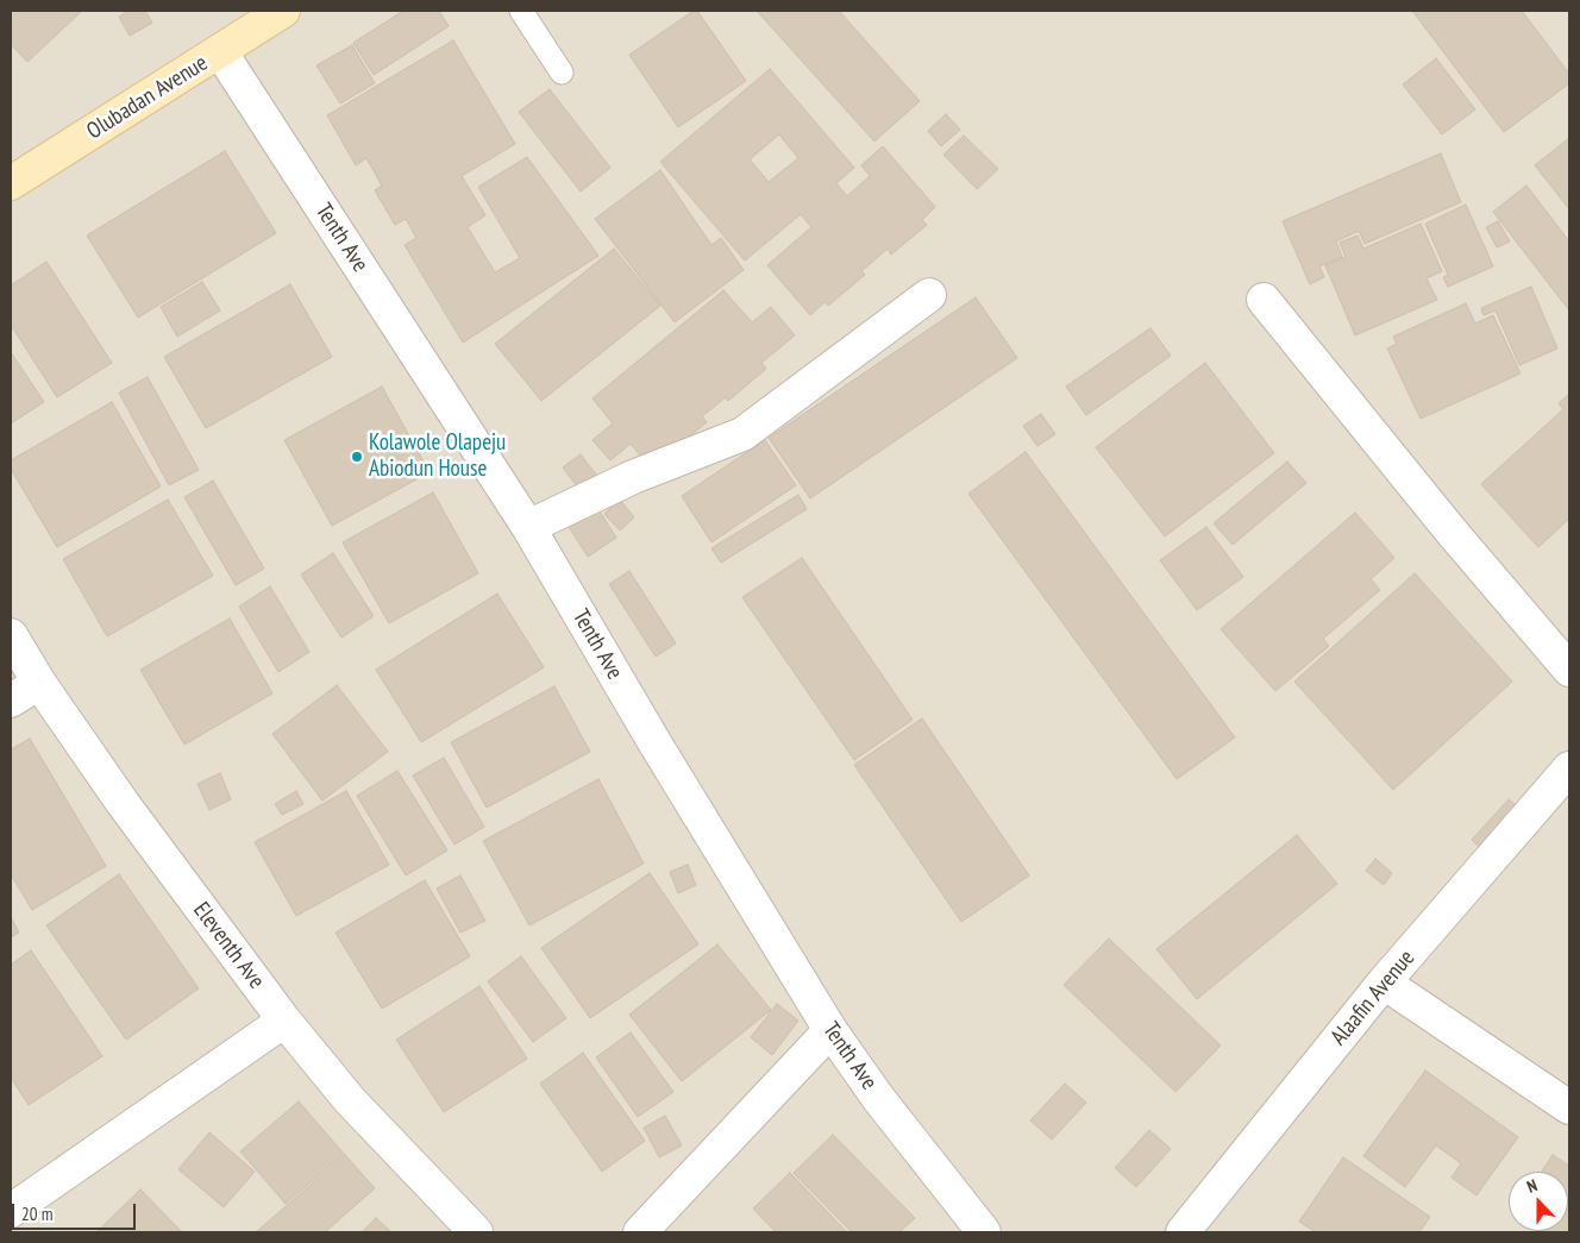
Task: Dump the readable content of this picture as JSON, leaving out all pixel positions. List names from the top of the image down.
{
  "streets": {
    "street": [
      "Olubadan Avenue",
      "Tenth Ave",
      "Eleventh Ave",
      "Alaafin Avenue"
    ]
  },
  "crossings": [
    ["Olubadan Avenue", "Tenth Ave"]
  ],
  "places": ["Kolawole Olapeju Abiodun House"],
  "scale_bar": "20 m",
  "north": "top"
}
